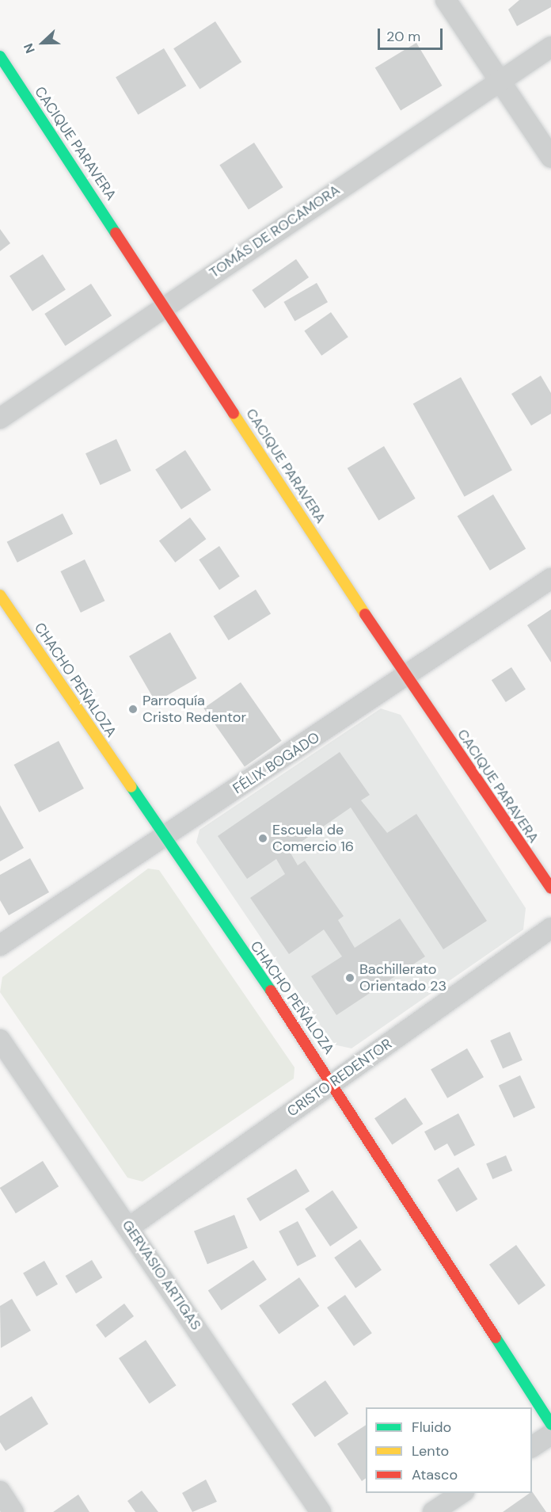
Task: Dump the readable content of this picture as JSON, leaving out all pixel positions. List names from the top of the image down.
{
  "streets": {
    "street": [
      "CACIQUE PARAVERA",
      "TOMÁS DE ROCAMORA",
      "CHACHO PEÑALOZA",
      "FÉLIX BOGADO",
      "CRISTO REDENTOR",
      "GERVASIO ARTIGAS"
    ]
  },
  "crossings": [
    ["CACIQUE PARAVERA", "TOMÁS DE ROCAMORA"],
    ["CACIQUE PARAVERA", "FÉLIX BOGADO"],
    ["CHACHO PEÑALOZA", "FÉLIX BOGADO"],
    ["CHACHO PEÑALOZA", "CRISTO REDENTOR"],
    ["CRISTO REDENTOR", "GERVASIO ARTIGAS"]
  ],
  "places": ["Parroquía Cristo Redentor", "Escuela de Comercio 16", "Bachillerato Orientado 23"],
  "legend": ["Fluido", "Lento", "Atasco"],
  "scale_bar": "20 m",
  "north": "left"
}
